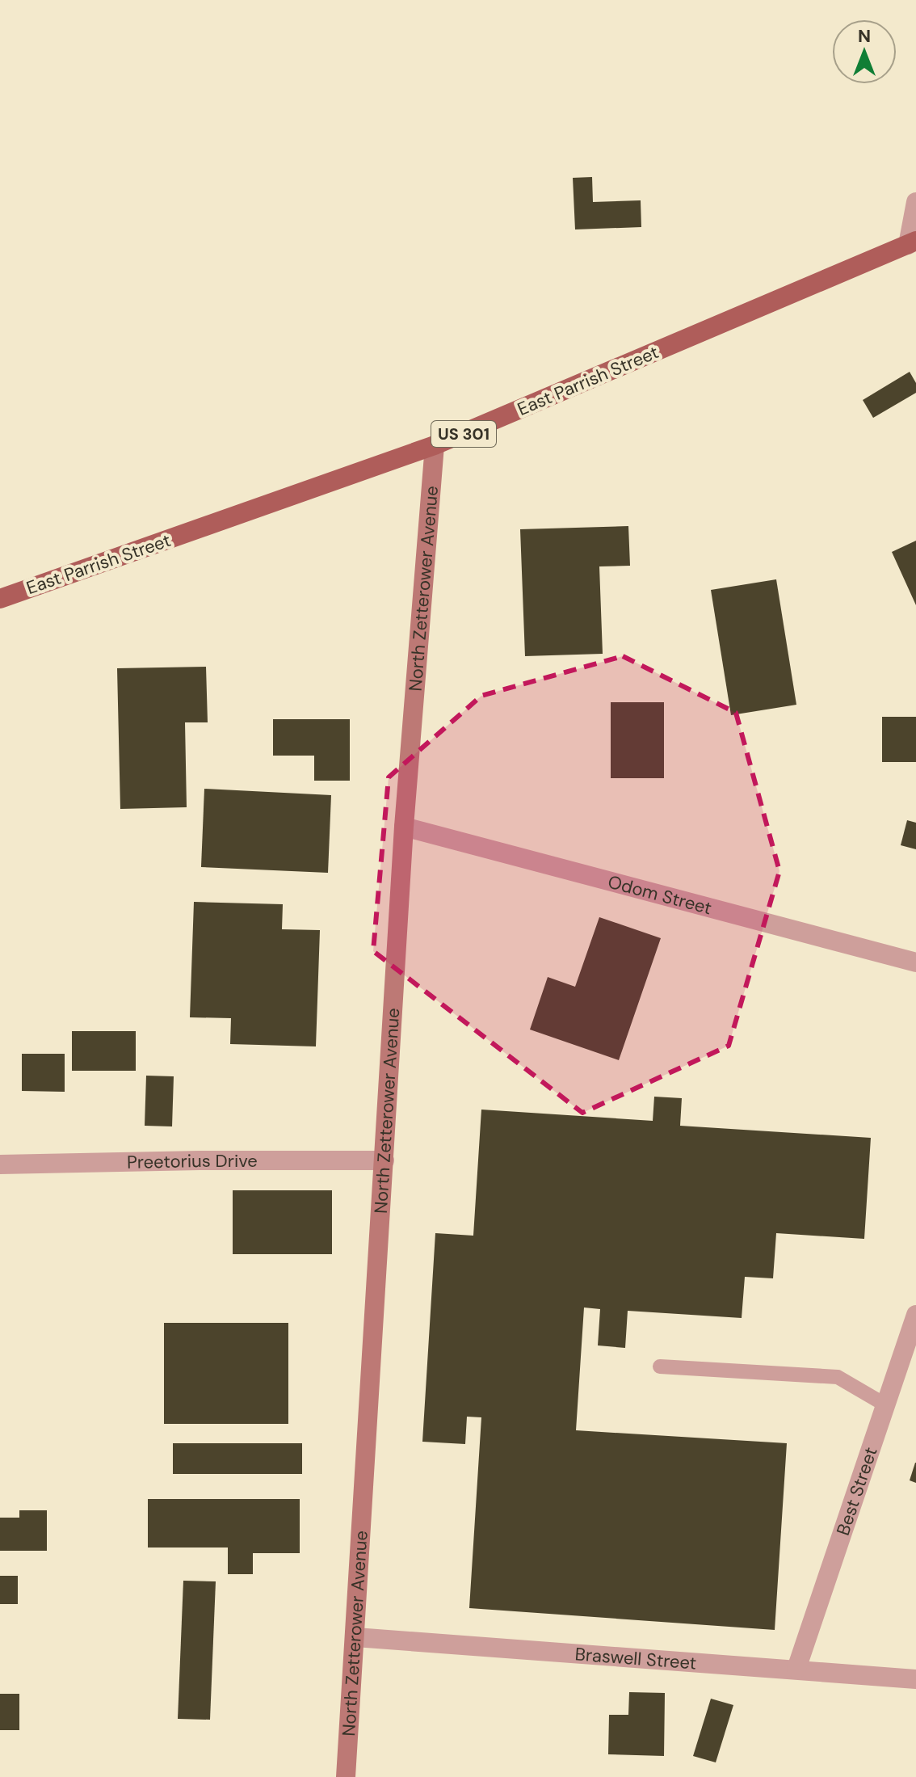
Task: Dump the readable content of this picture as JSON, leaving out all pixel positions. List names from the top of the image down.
{
  "streets": {
    "main road": ["East Parrish Street", "US 301"],
    "street": [
      "North Zetterower Avenue",
      "Odom Street",
      "Preetorius Drive",
      "Best Street",
      "Braswell Street"
    ]
  },
  "crossings": [
    ["East Parrish Street", "North Zetterower Avenue"],
    ["North Zetterower Avenue", "Odom Street"],
    ["North Zetterower Avenue", "Preetorius Drive"],
    ["North Zetterower Avenue", "Braswell Street"],
    ["Best Street", "Braswell Street"]
  ],
  "north": "top"
}
